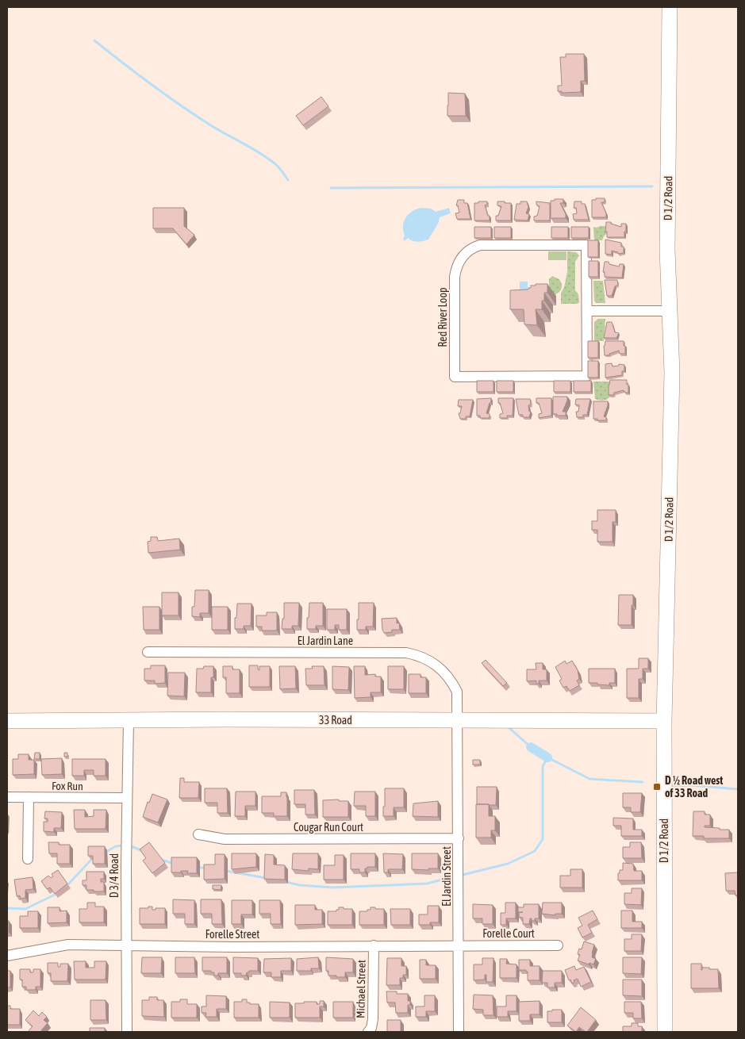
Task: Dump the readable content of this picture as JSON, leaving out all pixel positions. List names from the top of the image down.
{
  "streets": {
    "main road": ["D 1/2 Road", "33 Road"],
    "street": [
      "Red River Loop",
      "El Jardin Lane",
      "Fox Run",
      "Cougar Run Court",
      "D 3/4 Road",
      "El Jardin Street",
      "Forelle Court",
      "Forelle Street",
      "Michael Street"
    ]
  },
  "crossings": [
    ["D 1/2 Road", "33 Road"],
    ["El Jardin Lane", "33 Road"],
    ["El Jardin Lane", "El Jardin Street"],
    ["33 Road", "D 3/4 Road"],
    ["33 Road", "El Jardin Street"],
    ["Fox Run", "D 3/4 Road"],
    ["Cougar Run Court", "El Jardin Street"],
    ["D 3/4 Road", "Forelle Street"],
    ["El Jardin Street", "Forelle Court"],
    ["El Jardin Street", "Forelle Street"],
    ["Forelle Court", "Forelle Street"],
    ["Forelle Street", "Michael Street"]
  ],
  "places": {
    "transit": ["D ½ Road west of 33 Road"]
  }
}
